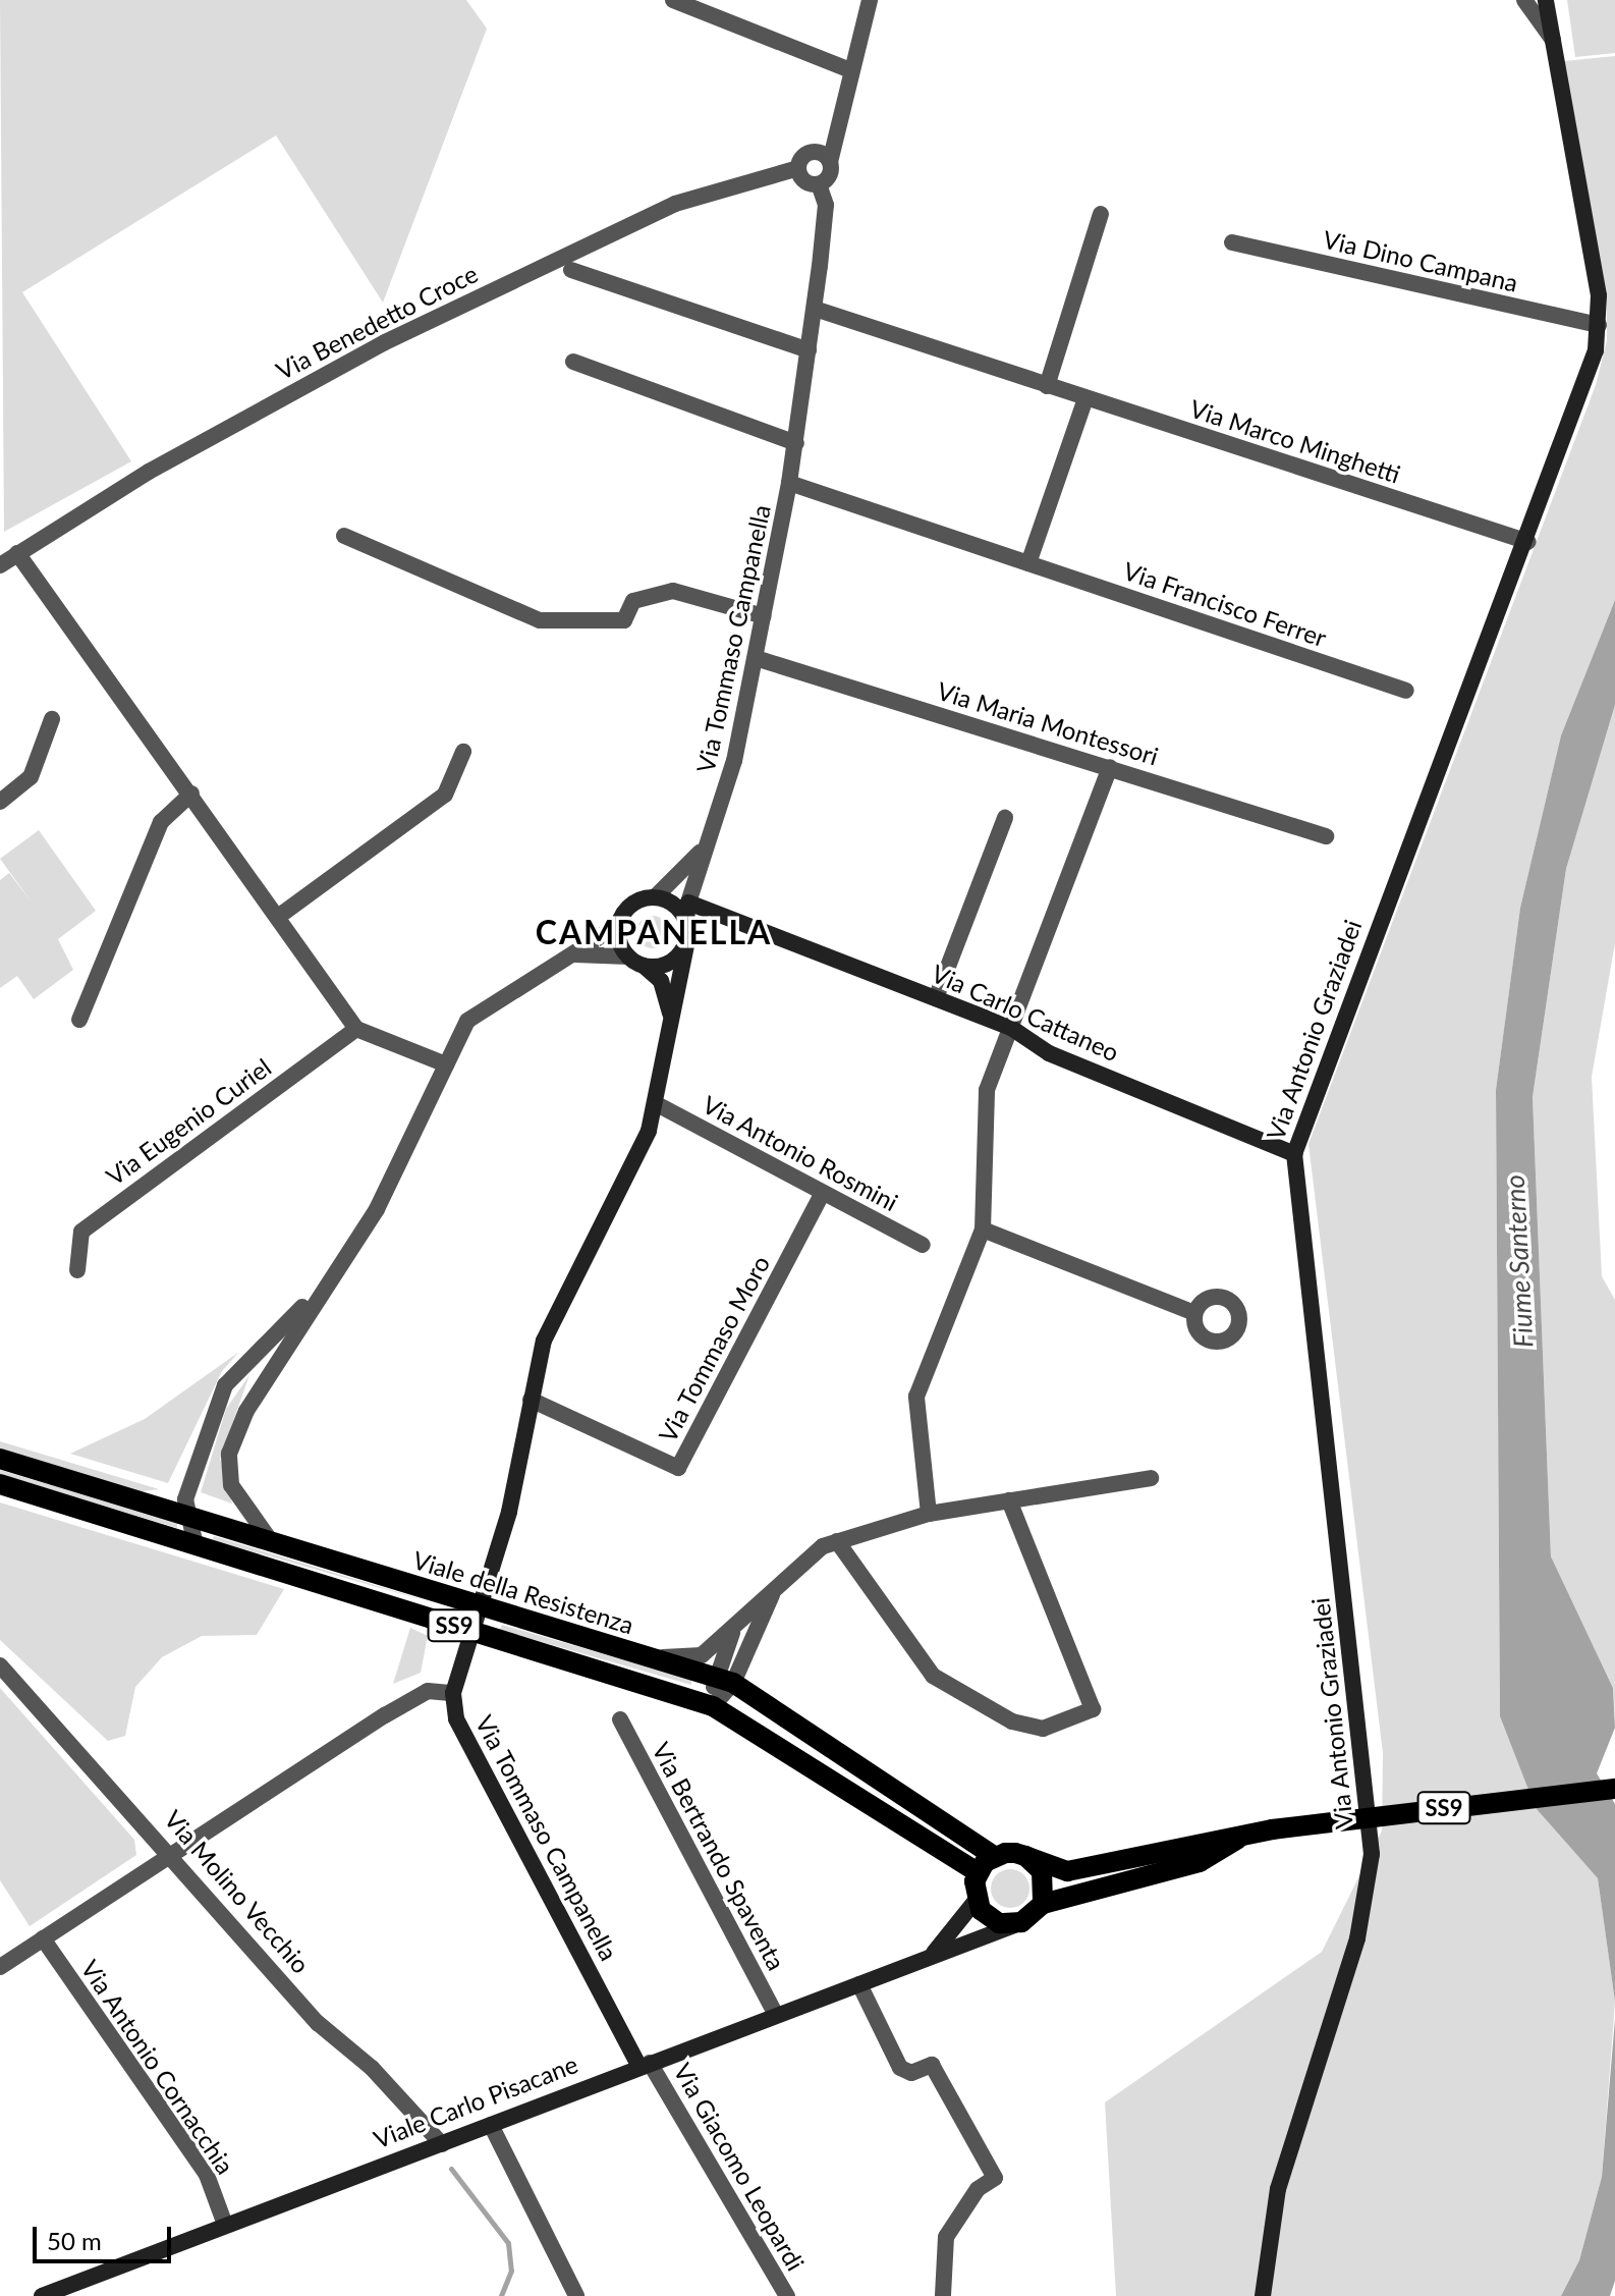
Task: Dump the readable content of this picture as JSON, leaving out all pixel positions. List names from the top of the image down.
{
  "streets": {
    "main road": ["Viale della Resistenza", "SS9", "Viale Carlo Pisacane"],
    "street": [
      "Via Dino Campana",
      "Via Benedetto Croce",
      "Via Marco Minghetti",
      "Via Francisco Ferrer",
      "Via Tommaso Campanella",
      "Via Maria Montessori",
      "Via Carlo Cattaneo",
      "Via Antonio Graziadei",
      "Via Eugenio Curiel",
      "Via Antonio Rosmini",
      "Via Tommaso Moro",
      "Via Bertrando Spaventa",
      "Via Molino Vecchio",
      "Via Antonio Cornacchia",
      "Via Giacomo Leopardi"
    ]
  },
  "crossings": [
    ["Via Dino Campana", "Via Antonio Graziadei"],
    ["Via Marco Minghetti", "Via Tommaso Campanella"],
    ["Via Marco Minghetti", "Via Antonio Graziadei"],
    ["Via Francisco Ferrer", "Via Tommaso Campanella"],
    ["Via Tommaso Campanella", "Via Maria Montessori"],
    ["Via Tommaso Campanella", "Via Carlo Cattaneo"],
    ["Via Tommaso Campanella", "Via Antonio Rosmini"],
    ["Via Tommaso Campanella", "Via Tommaso Moro"],
    ["Via Tommaso Campanella", "Viale della Resistenza"],
    ["Via Tommaso Campanella", "SS9"],
    ["Via Tommaso Campanella", "Viale Carlo Pisacane"],
    ["Via Tommaso Campanella", "Via Giacomo Leopardi"],
    ["Via Carlo Cattaneo", "Via Antonio Graziadei"],
    ["Via Antonio Rosmini", "Via Tommaso Moro"],
    ["Viale della Resistenza", "SS9"],
    ["Viale della Resistenza", "Viale Carlo Pisacane"],
    ["SS9", "Viale Carlo Pisacane"],
    ["Via Bertrando Spaventa", "Viale Carlo Pisacane"],
    ["Via Molino Vecchio", "Viale Carlo Pisacane"],
    ["Via Antonio Cornacchia", "Viale Carlo Pisacane"],
    ["Viale Carlo Pisacane", "Via Giacomo Leopardi"]
  ],
  "districts": ["CAMPANELLA"],
  "water": ["Fiume Santerno"],
  "scale_bar": "50 m"
}
